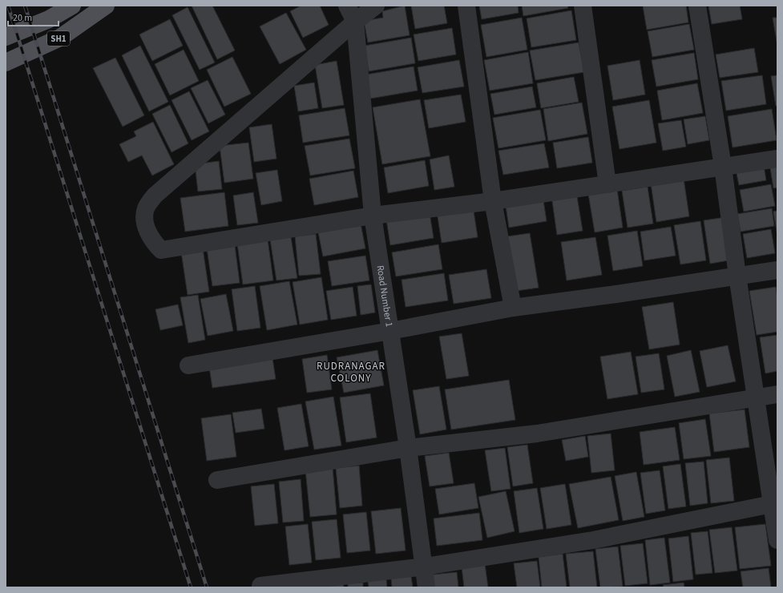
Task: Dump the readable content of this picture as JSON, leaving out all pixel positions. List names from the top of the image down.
{
  "streets": {
    "main road": ["SH1"],
    "street": ["Road Number 1"]
  },
  "districts": ["RUDRANAGAR COLONY"],
  "scale_bar": "20 m"
}
